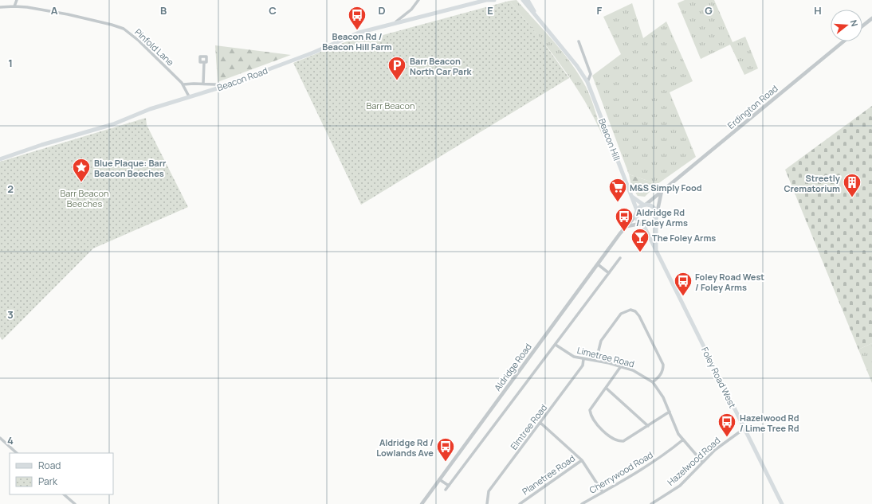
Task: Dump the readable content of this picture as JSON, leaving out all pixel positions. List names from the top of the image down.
{
  "streets": {
    "main road": ["Beacon Road", "Beacon Hill", "Foley Road West"],
    "street": [
      "Pinfold Lane",
      "Erdington Road",
      "Limetree Road",
      "Aldridge Road",
      "Elmtree Road",
      "Hazelwood Road",
      "Cherrywood Road",
      "Planetree Road"
    ]
  },
  "crossings": [
    ["Pinfold Lane", "Beacon Road"],
    ["Erdington Road", "Beacon Hill"],
    ["Erdington Road", "Aldridge Road"],
    ["Erdington Road", "Foley Road West"],
    ["Beacon Hill", "Aldridge Road"],
    ["Beacon Hill", "Foley Road West"],
    ["Limetree Road", "Elmtree Road"],
    ["Limetree Road", "Hazelwood Road"],
    ["Limetree Road", "Cherrywood Road"],
    ["Aldridge Road", "Foley Road West"],
    ["Foley Road West", "Hazelwood Road"]
  ],
  "parks": ["Barr Beacon", "Barr Beacon Beeches"],
  "places": {
    "bus stop": [
      "Beacon Rd / Beacon Hill Farm",
      "Aldridge Rd / Foley Arms",
      "Foley Road West / Foley Arms",
      "Hazelwood Rd / Lime Tree Rd",
      "Aldridge Rd / Lowlands Ave"
    ],
    "parking": ["Barr Beacon North Car Park"],
    "place": ["Blue Plaque: Barr Beacon Beeches"],
    "building": ["Streetly Crematorium"],
    "supermarket": ["M&S Simply Food"],
    "bar": ["The Foley Arms"]
  },
  "legend": ["Road", "Park"],
  "north": "right",
  "grid": {
    "columns": [
      "A",
      "B",
      "C",
      "D",
      "E",
      "F",
      "G",
      "H"
    ],
    "rows": [
      "1",
      "2",
      "3",
      "4"
    ]
  }
}
